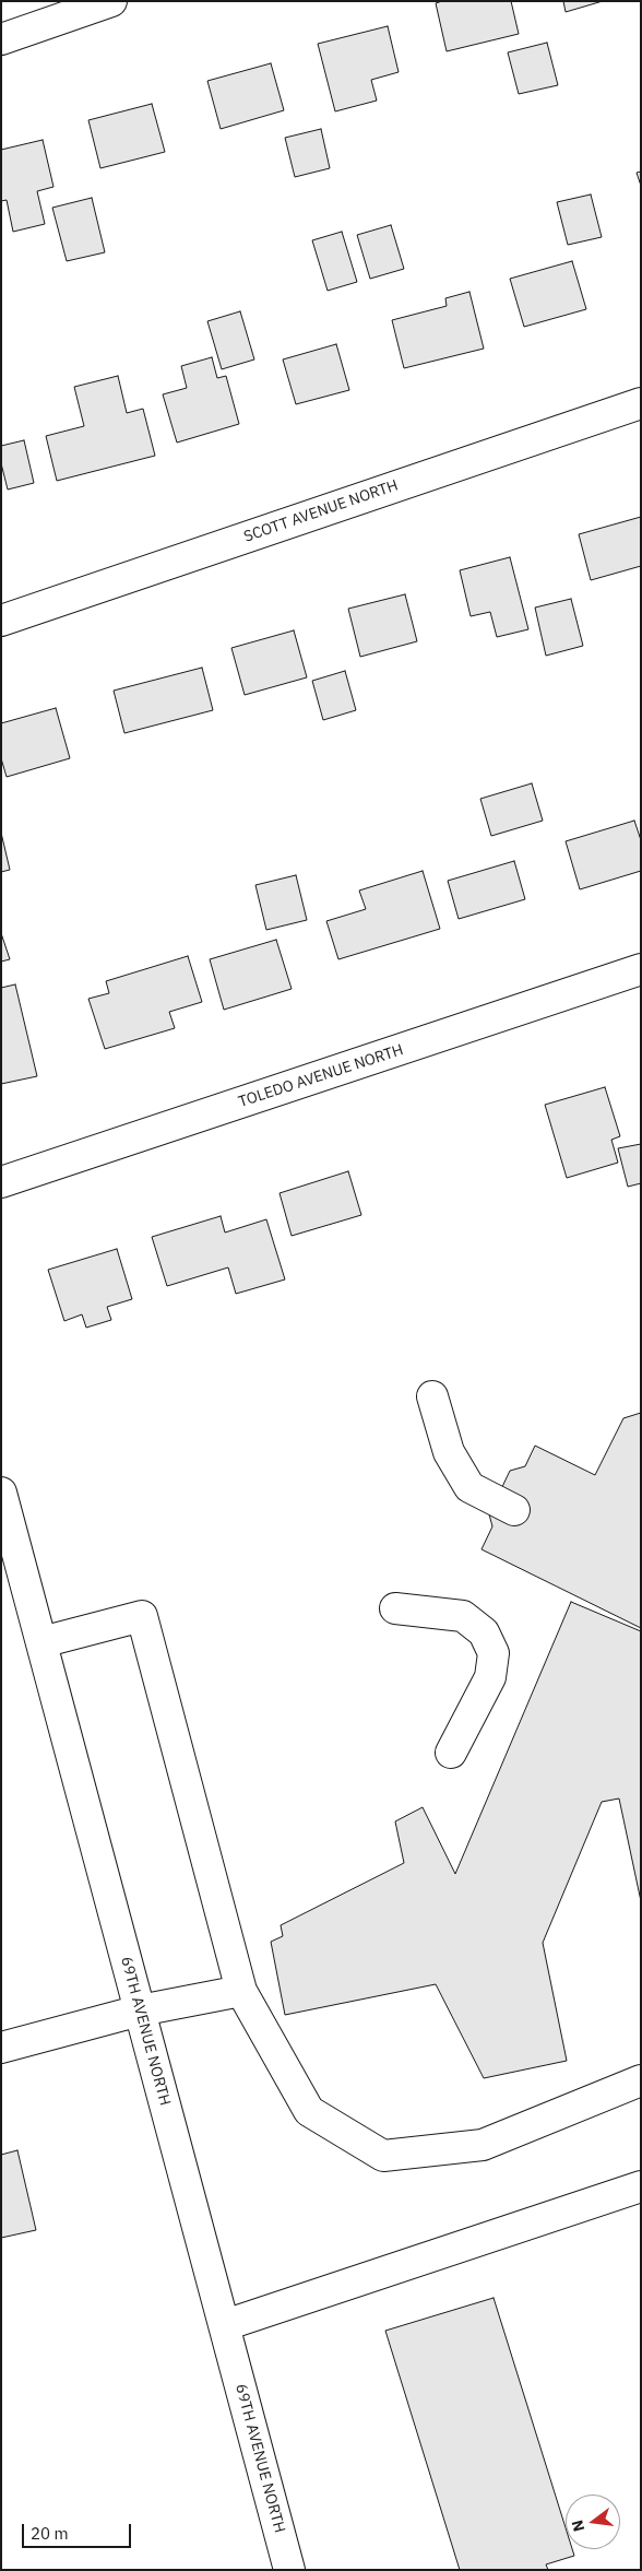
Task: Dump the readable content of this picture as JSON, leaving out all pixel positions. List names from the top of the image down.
{
  "streets": {
    "street": ["SCOTT AVENUE NORTH", "TOLEDO AVENUE NORTH", "69TH AVENUE NORTH"]
  },
  "scale_bar": "20 m",
  "north": "left"
}
